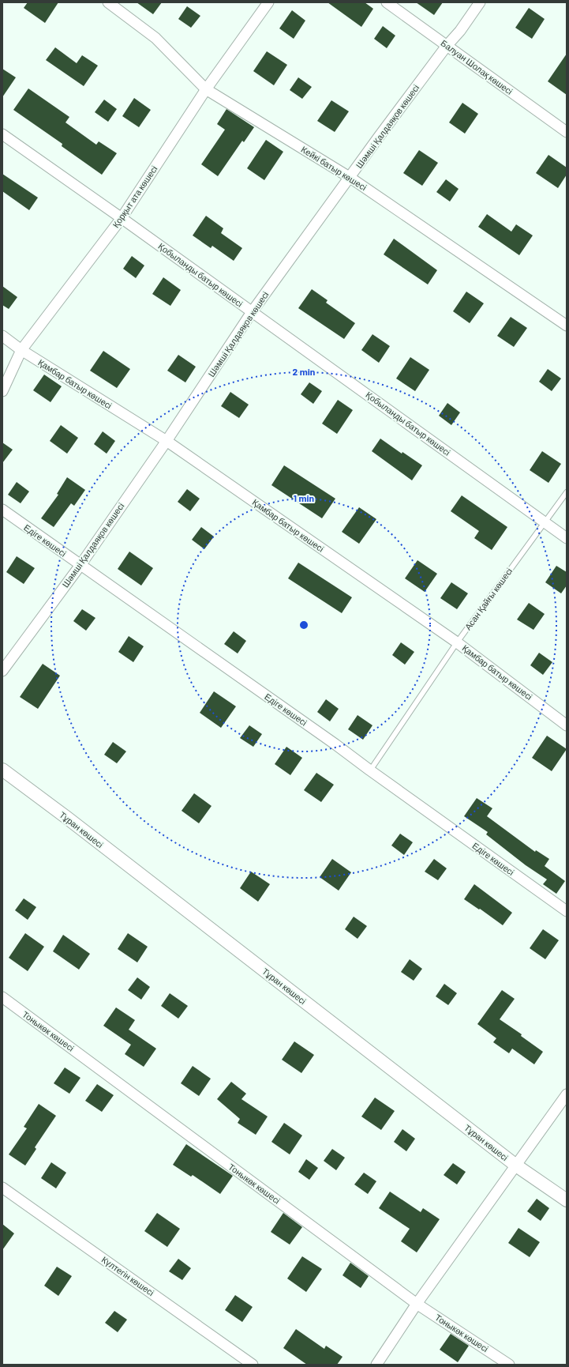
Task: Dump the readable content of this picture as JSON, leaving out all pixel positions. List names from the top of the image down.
{
  "streets": {
    "street": [
      "Балуан Шолақ көшесі",
      "Шәмші Қалдаяқов көшесі",
      "Кейкі батыр көшесі",
      "Қорқыт ата көшесі",
      "Қобыланды батыр көшесі",
      "Қамбар батыр көшесі",
      "Едіге көшесі",
      "Тұран көшесі",
      "Тоныкөк көшесі",
      "Күлтегін көшесі"
    ],
    "lane": ["Асан Қайғы көшесі"]
  },
  "crossings": [
    ["Балуан Шолақ көшесі", "Шәмші Қалдаяқов көшесі"],
    ["Шәмші Қалдаяқов көшесі", "Кейкі батыр көшесі"],
    ["Шәмші Қалдаяқов көшесі", "Қобыланды батыр көшесі"],
    ["Шәмші Қалдаяқов көшесі", "Қамбар батыр көшесі"],
    ["Шәмші Қалдаяқов көшесі", "Едіге көшесі"],
    ["Кейкі батыр көшесі", "Қорқыт ата көшесі"],
    ["Қорқыт ата көшесі", "Қобыланды батыр көшесі"],
    ["Қорқыт ата көшесі", "Қамбар батыр көшесі"],
    ["Қобыланды батыр көшесі", "Асан Қайғы көшесі"],
    ["Қамбар батыр көшесі", "Асан Қайғы көшесі"],
    ["Едіге көшесі", "Асан Қайғы көшесі"]
  ],
  "rings": ["2 min", "1 min"]
}
